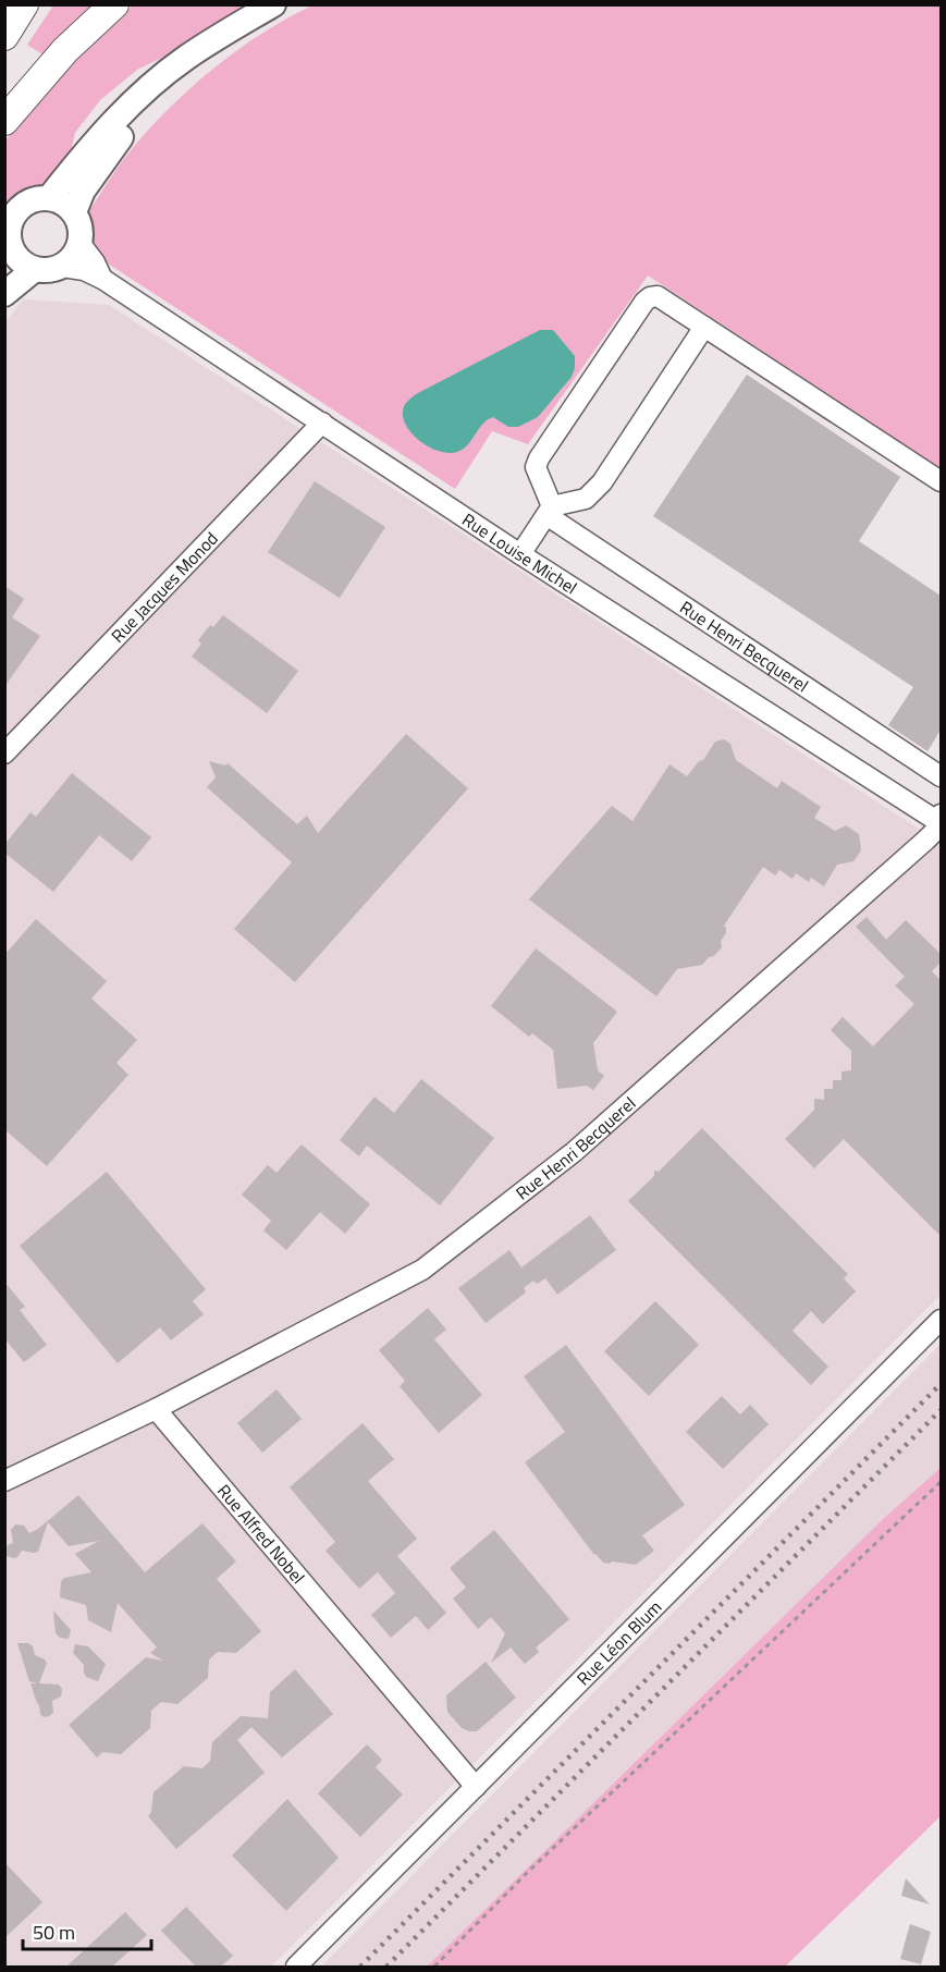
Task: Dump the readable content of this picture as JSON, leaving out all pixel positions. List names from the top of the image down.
{
  "streets": {
    "street": [
      "Rue Louise Michel",
      "Rue Jacques Monod",
      "Rue Henri Becquerel",
      "Rue Alfred Nobel",
      "Rue Léon Blum"
    ]
  },
  "crossings": [
    ["Rue Louise Michel", "Rue Jacques Monod"],
    ["Rue Louise Michel", "Rue Henri Becquerel"],
    ["Rue Henri Becquerel", "Rue Alfred Nobel"],
    ["Rue Alfred Nobel", "Rue Léon Blum"]
  ],
  "scale_bar": "50 m"
}
